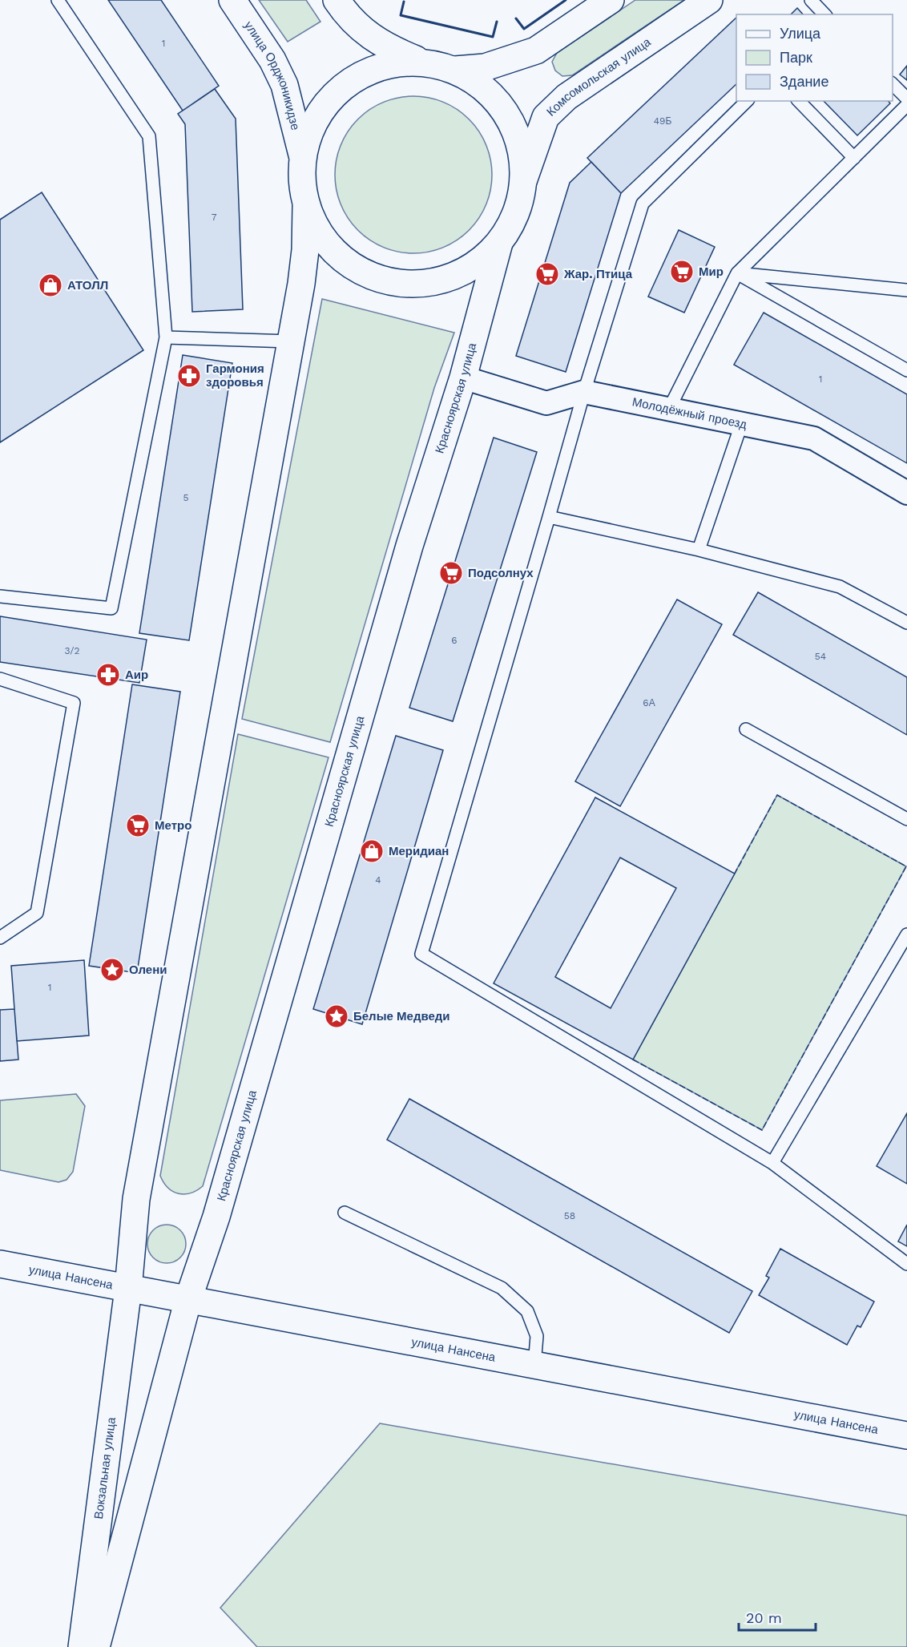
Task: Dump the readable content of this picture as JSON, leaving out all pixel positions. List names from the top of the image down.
{
  "streets": {
    "main road": [
      "улица Орджоникидзе",
      "Комсомольская улица",
      "Красноярская улица",
      "улица Нансена",
      "Вокзальная улица"
    ],
    "street": ["Молодёжный проезд"]
  },
  "crossings": [
    ["улица Орджоникидзе", "Красноярская улица"],
    ["Комсомольская улица", "Красноярская улица"],
    ["Красноярская улица", "Молодёжный проезд"],
    ["Красноярская улица", "улица Нансена"],
    ["Красноярская улица", "Вокзальная улица"],
    ["улица Нансена", "Вокзальная улица"]
  ],
  "places": {
    "supermarket": [
      "Мир",
      "Жар. Птица",
      "Подсолнух",
      "Метро"
    ],
    "shop": ["АТОЛЛ", "Меридиан"],
    "pharmacy": ["Гармония здоровья", "Аир"],
    "place": ["Олени", "Белые Медведи"]
  },
  "house_numbers": [
    "1",
    "49Б",
    "7",
    "1",
    "5",
    "6",
    "3/2",
    "54",
    "6А",
    "4",
    "1",
    "58"
  ],
  "legend": ["Улица", "Парк", "Здание"],
  "scale_bar": "20 m"
}
